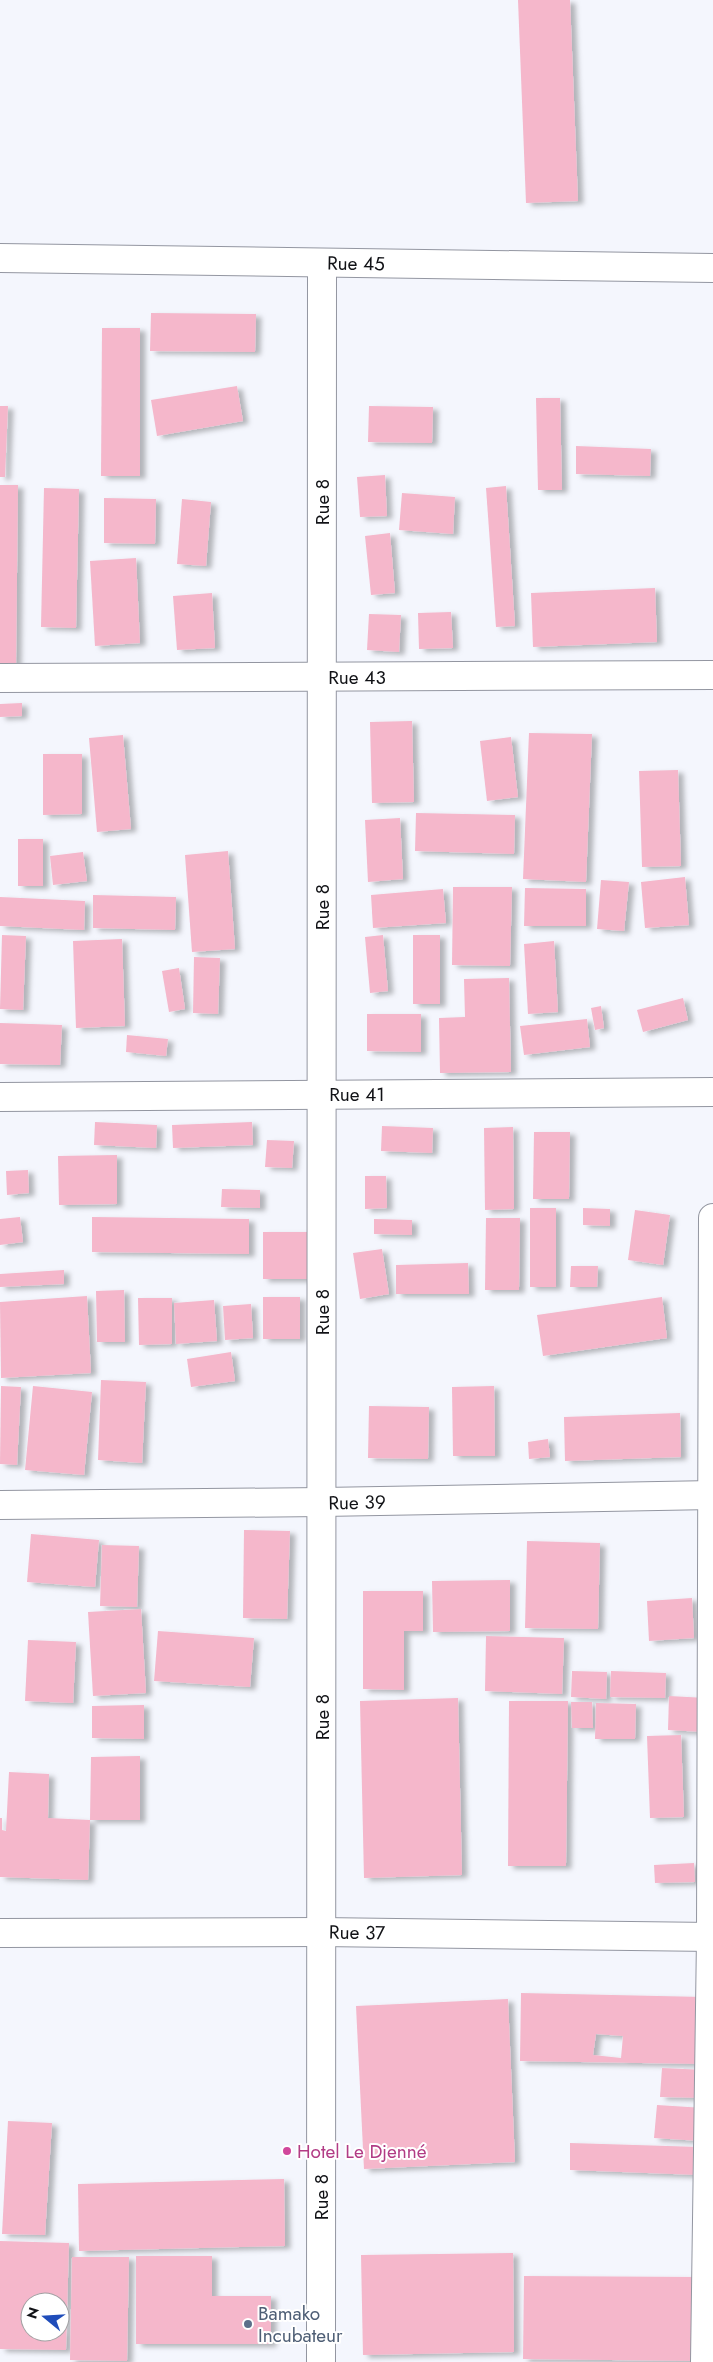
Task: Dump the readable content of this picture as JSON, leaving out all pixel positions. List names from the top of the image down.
{
  "streets": {
    "street": [
      "Rue 45",
      "Rue 8",
      "Rue 43",
      "Rue 41",
      "Rue 39",
      "Rue 37"
    ]
  },
  "crossings": [
    ["Rue 45", "Rue 8"],
    ["Rue 8", "Rue 43"],
    ["Rue 8", "Rue 41"],
    ["Rue 8", "Rue 39"],
    ["Rue 8", "Rue 37"]
  ],
  "places": ["Hotel Le Djenné", "Bamako Incubateur"],
  "north": "left"
}
